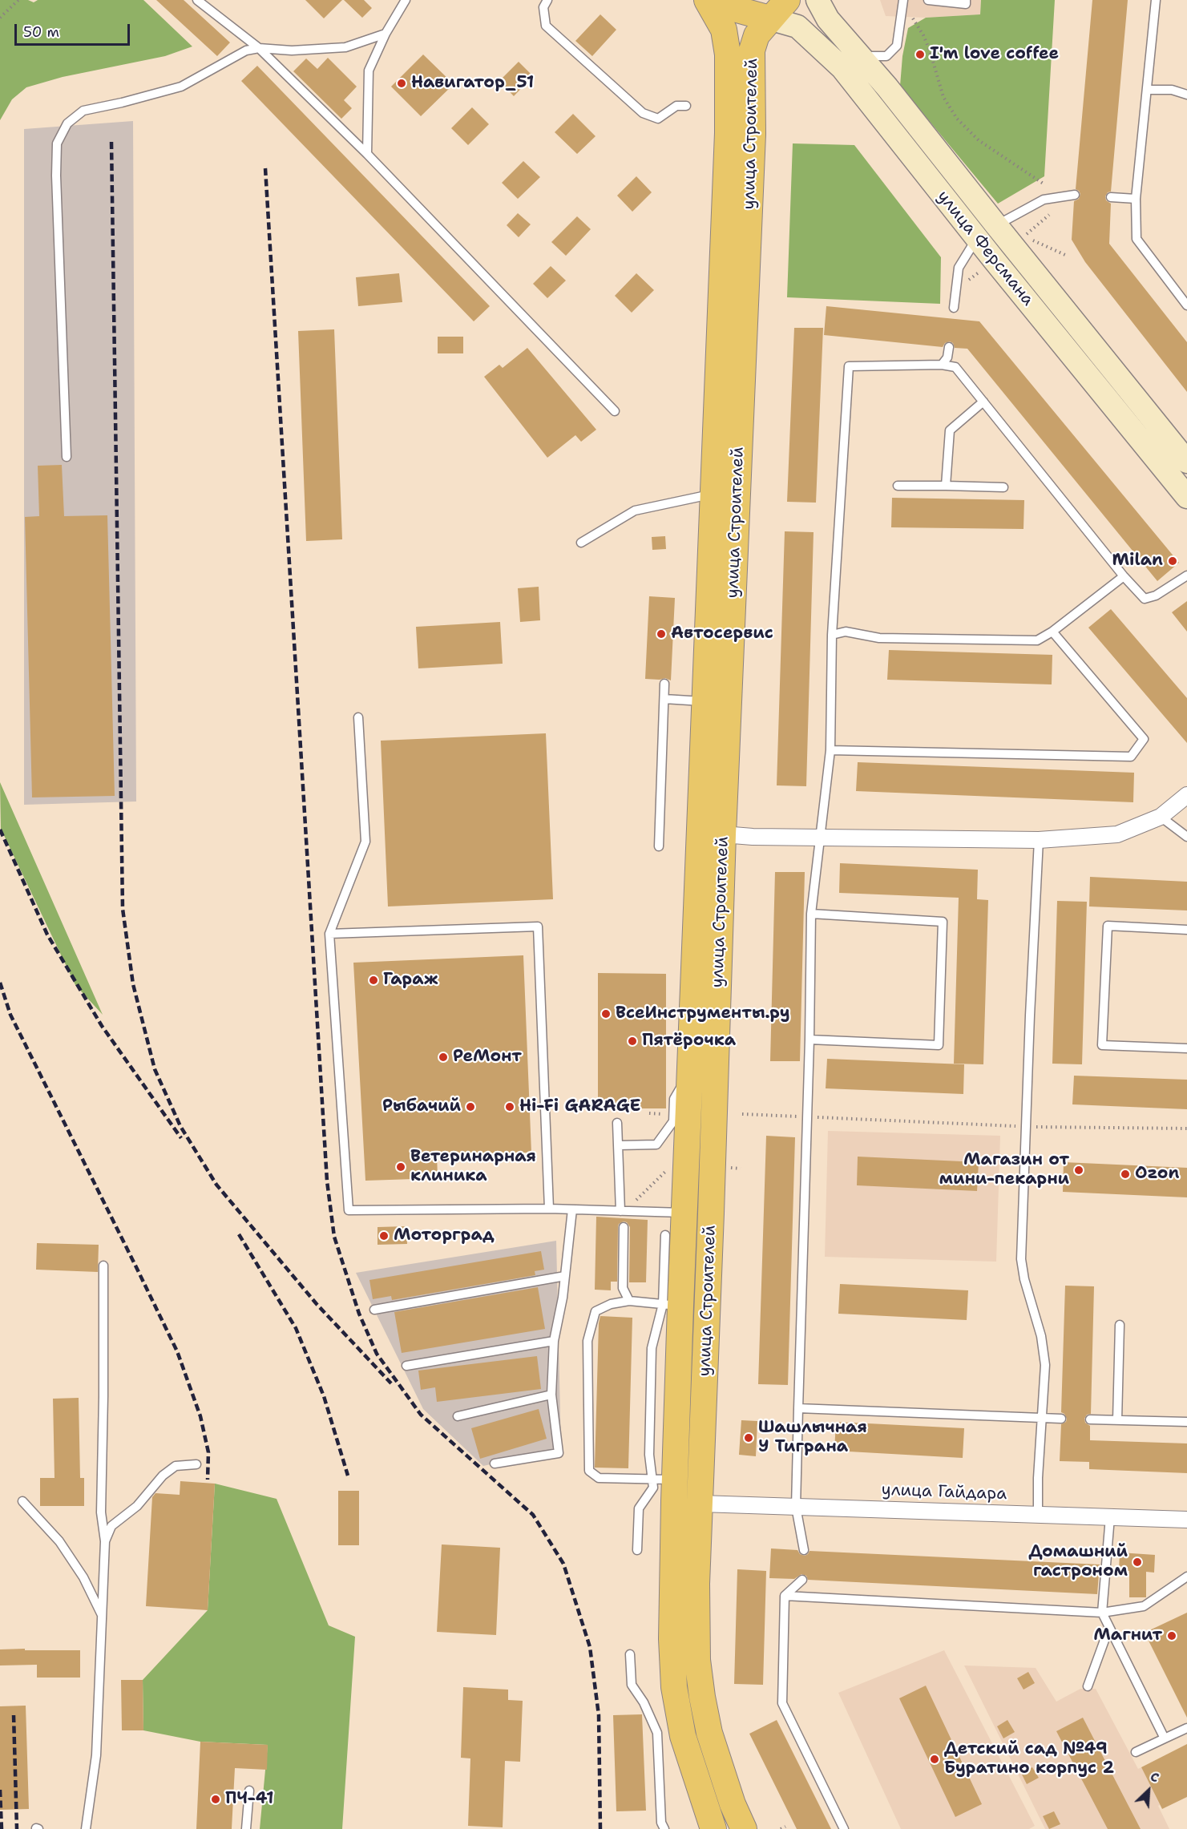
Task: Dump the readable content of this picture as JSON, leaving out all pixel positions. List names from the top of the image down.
{
  "streets": {
    "main road": ["улица Строителей"],
    "street": ["улица Ферсмана", "улица Гайдара"]
  },
  "crossings": [
    ["улица Строителей", "улица Ферсмана"],
    ["улица Строителей", "улица Гайдара"]
  ],
  "places": [
    "I'm love coffee",
    "Навигатор_51",
    "Milan",
    "Автосервис",
    "Гараж",
    "ВсеИнструменты.ру",
    "Пятёрочка",
    "РеМонт",
    "Рыбачий",
    "Hi-Fi GARAGE",
    "Ветеринарная клиника",
    "Магазин от мини-пекарни",
    "Ozon",
    "Моторград",
    "Шашлычная У Тиграна",
    "Домашний гастроном",
    "Магнит",
    "Детский сад №49 Буратино корпус 2",
    "ПЧ-41"
  ],
  "scale_bar": "50 m",
  "north": "top right"
}
